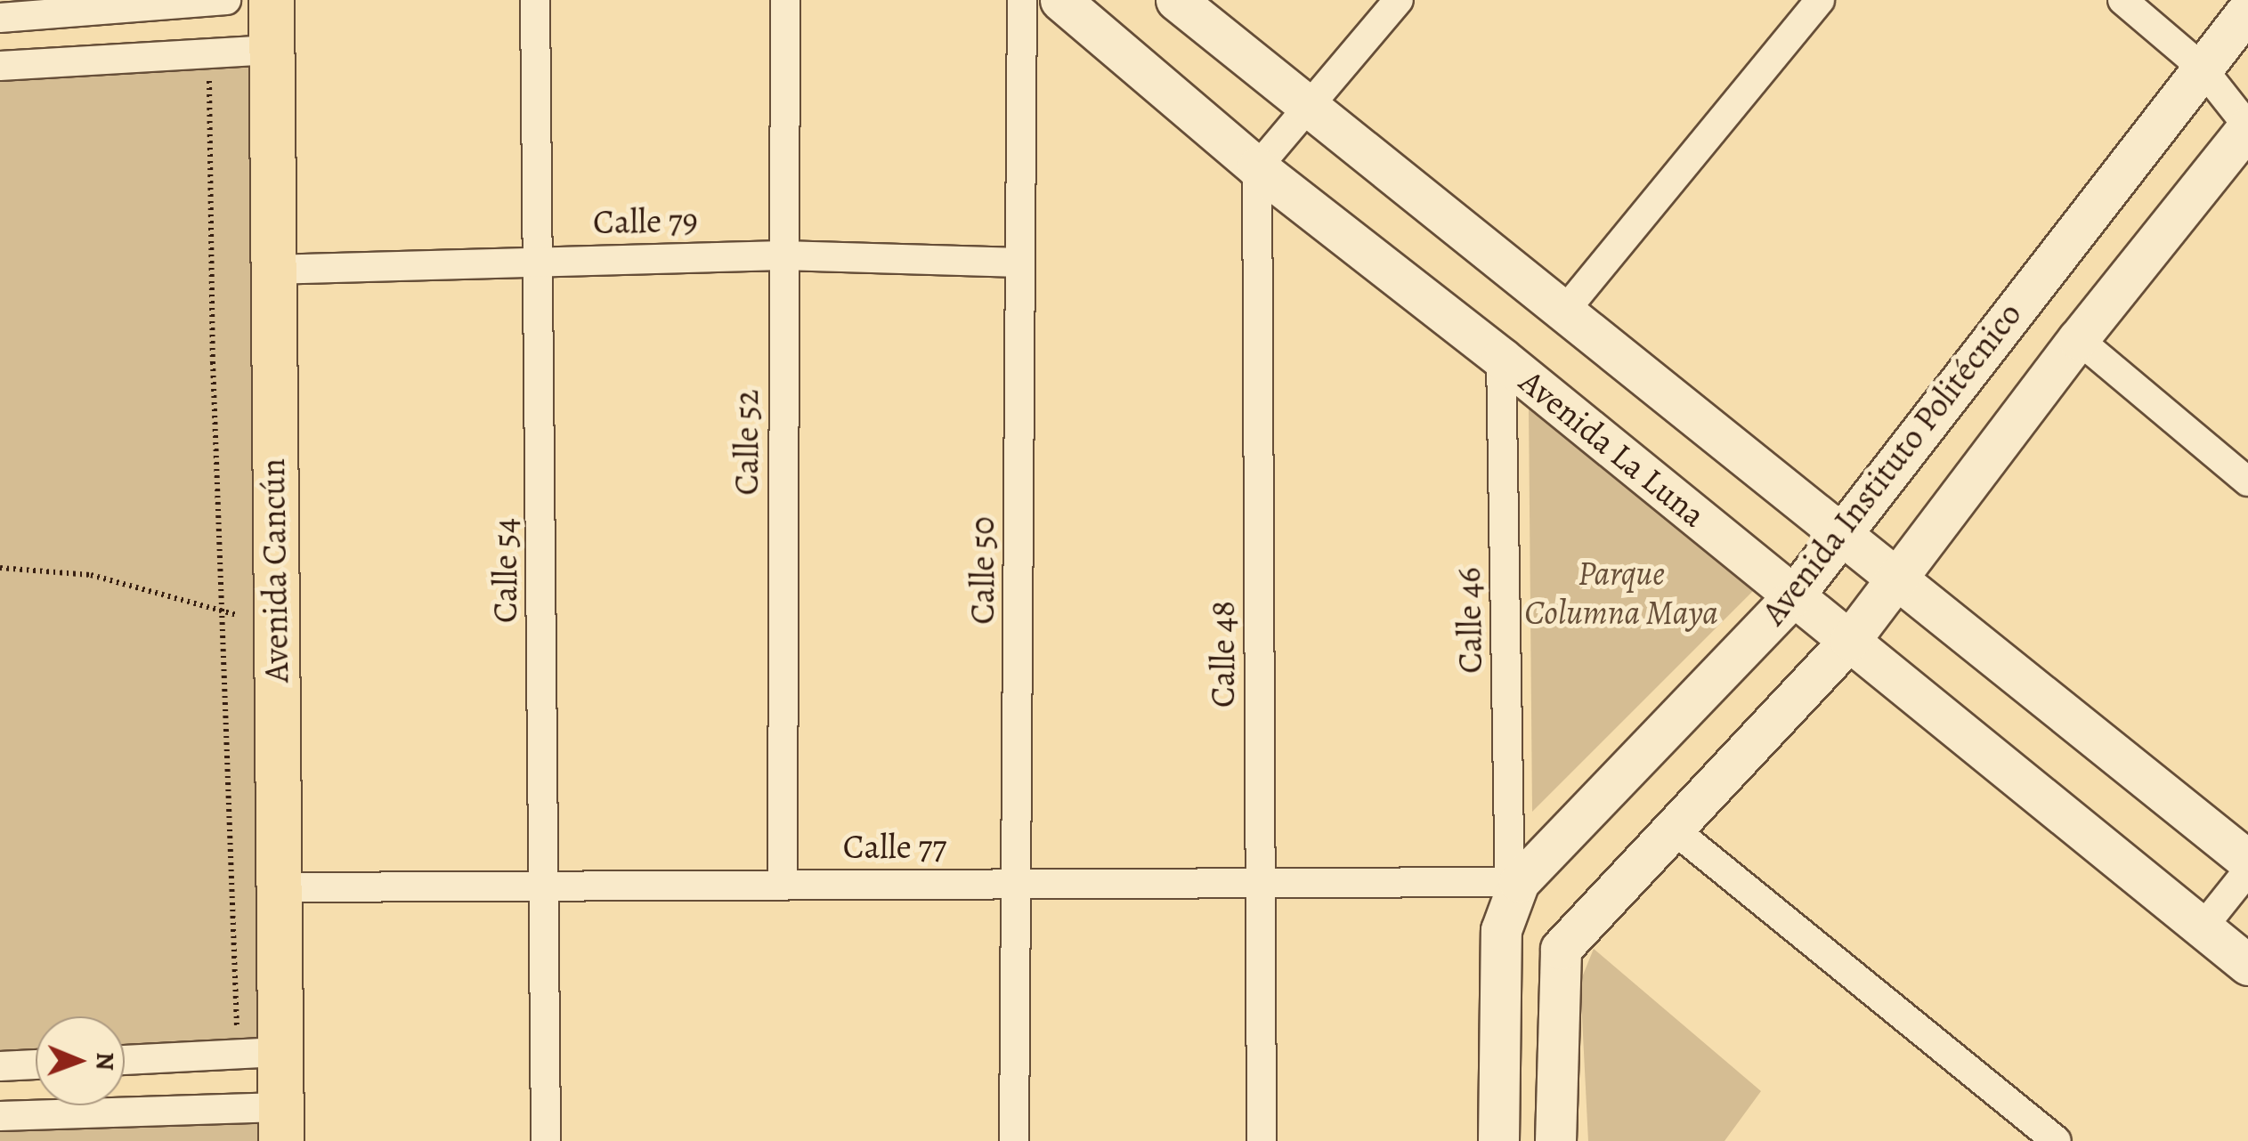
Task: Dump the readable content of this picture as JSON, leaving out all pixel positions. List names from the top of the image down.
{
  "streets": {
    "main road": ["Avenida La Luna", "Avenida Instituto Politécnico", "Avenida Cancún"],
    "street": [
      "Calle 79",
      "Calle 52",
      "Calle 54",
      "Calle 50",
      "Calle 46",
      "Calle 48",
      "Calle 77"
    ]
  },
  "crossings": [
    ["Calle 79", "Calle 52"],
    ["Calle 79", "Avenida Cancún"],
    ["Calle 79", "Calle 54"],
    ["Calle 79", "Calle 50"],
    ["Calle 52", "Calle 77"],
    ["Avenida La Luna", "Avenida Instituto Politécnico"],
    ["Avenida La Luna", "Calle 46"],
    ["Avenida La Luna", "Calle 48"],
    ["Avenida Instituto Politécnico", "Calle 46"],
    ["Avenida Instituto Politécnico", "Calle 77"],
    ["Avenida Cancún", "Calle 77"],
    ["Calle 54", "Calle 77"],
    ["Calle 50", "Calle 77"],
    ["Calle 46", "Calle 77"],
    ["Calle 48", "Calle 77"]
  ],
  "parks": ["Parque Columna Maya"],
  "north": "right"
}
